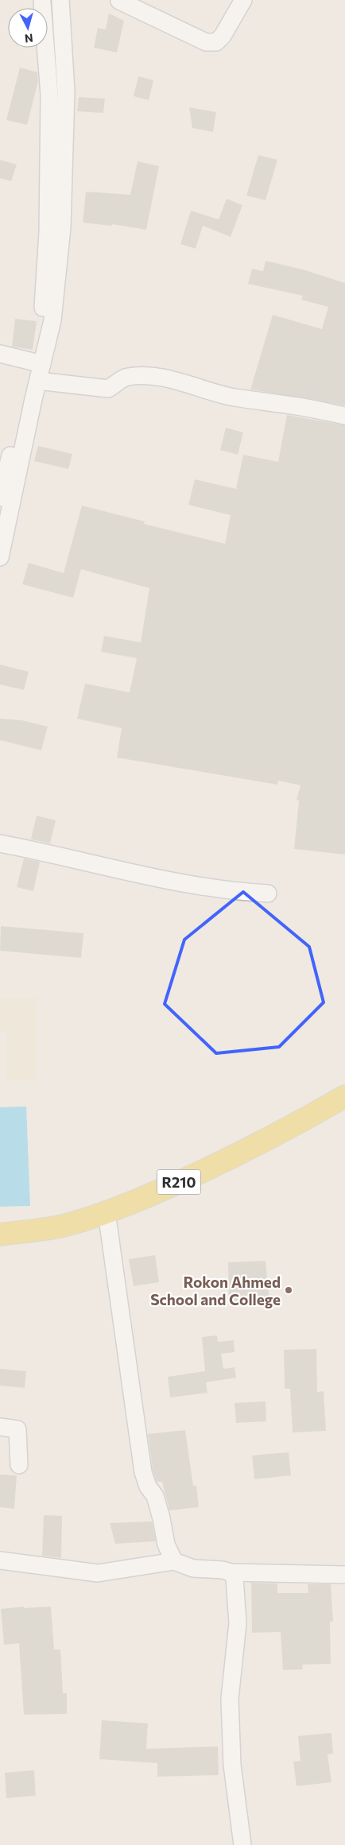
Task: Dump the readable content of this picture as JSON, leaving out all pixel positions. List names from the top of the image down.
{
  "streets": {
    "main road": ["R210"]
  },
  "places": ["Rokon Ahmed School and College"],
  "north": "bottom"
}
